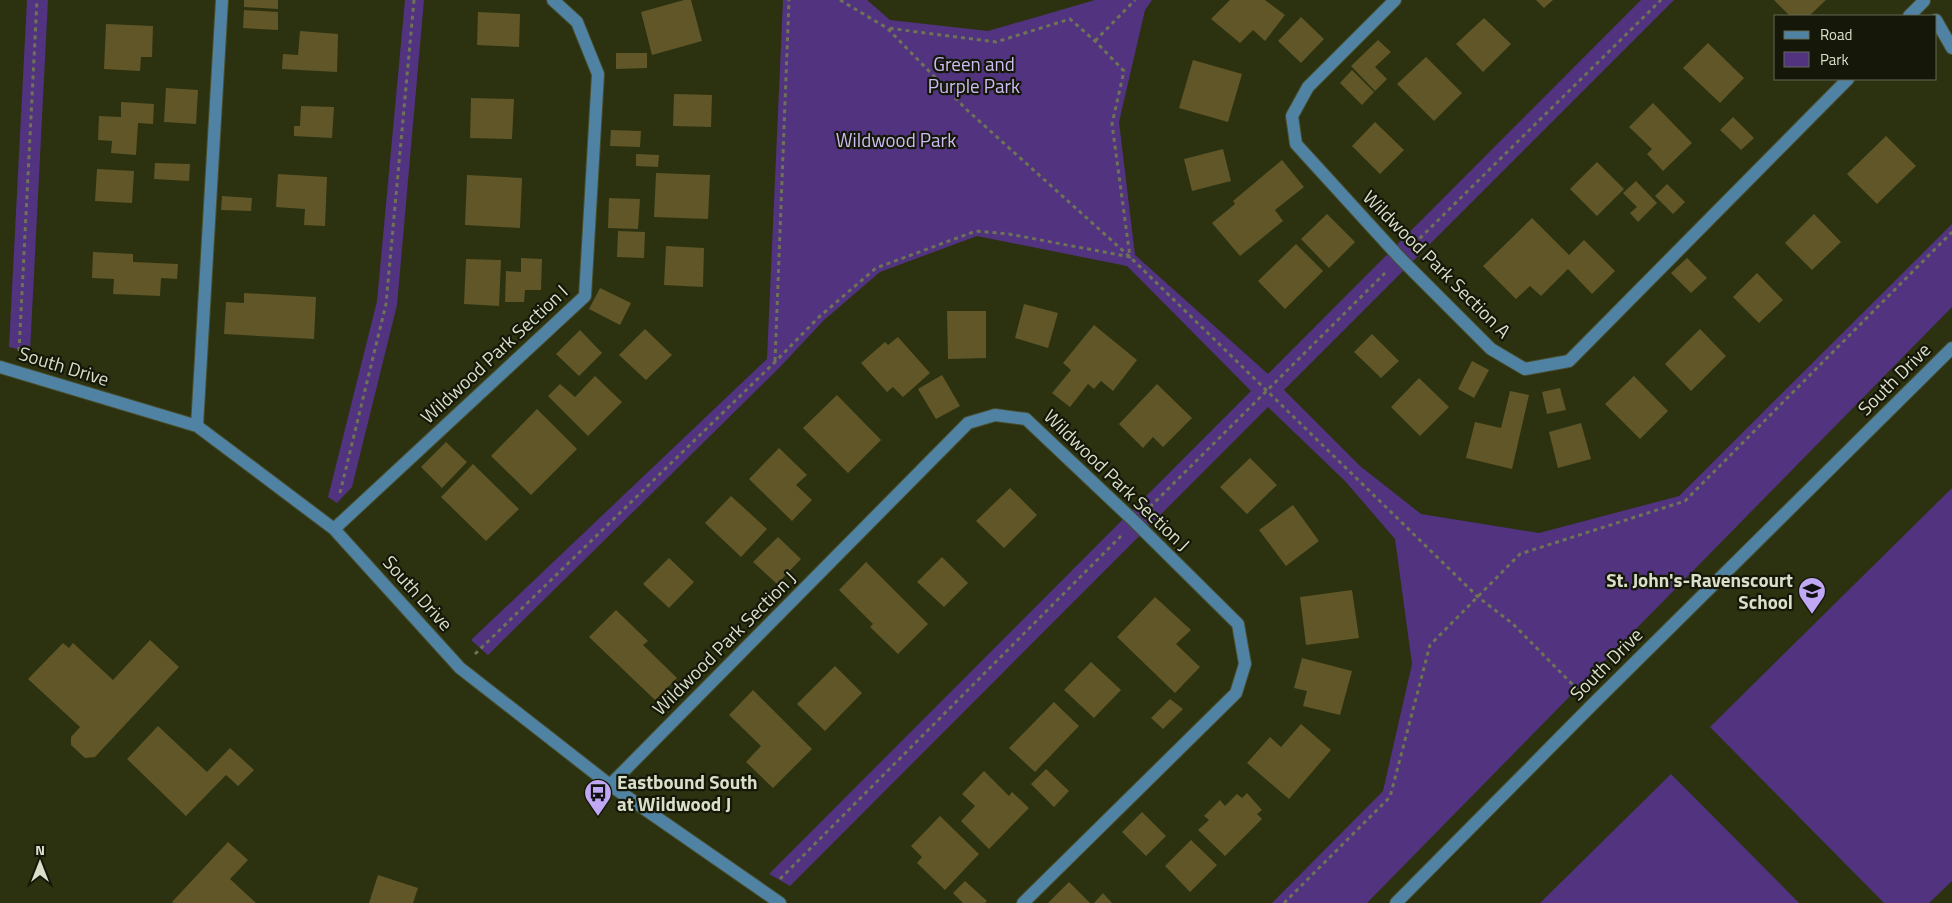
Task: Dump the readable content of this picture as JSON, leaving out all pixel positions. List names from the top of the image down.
{
  "streets": {
    "street": [
      "Wildwood Park Section A",
      "Wildwood Park Section I",
      "South Drive",
      "Wildwood Park Section J"
    ]
  },
  "crossings": [
    ["Wildwood Park Section I", "South Drive"],
    ["South Drive", "Wildwood Park Section J"]
  ],
  "parks": ["Green and Purple Park", "Wildwood Park"],
  "places": {
    "school or university": ["St. John's-Ravenscourt School"],
    "bus stop": ["Eastbound South at Wildwood J"]
  },
  "legend": ["Road", "Park"],
  "north": "top"
}
